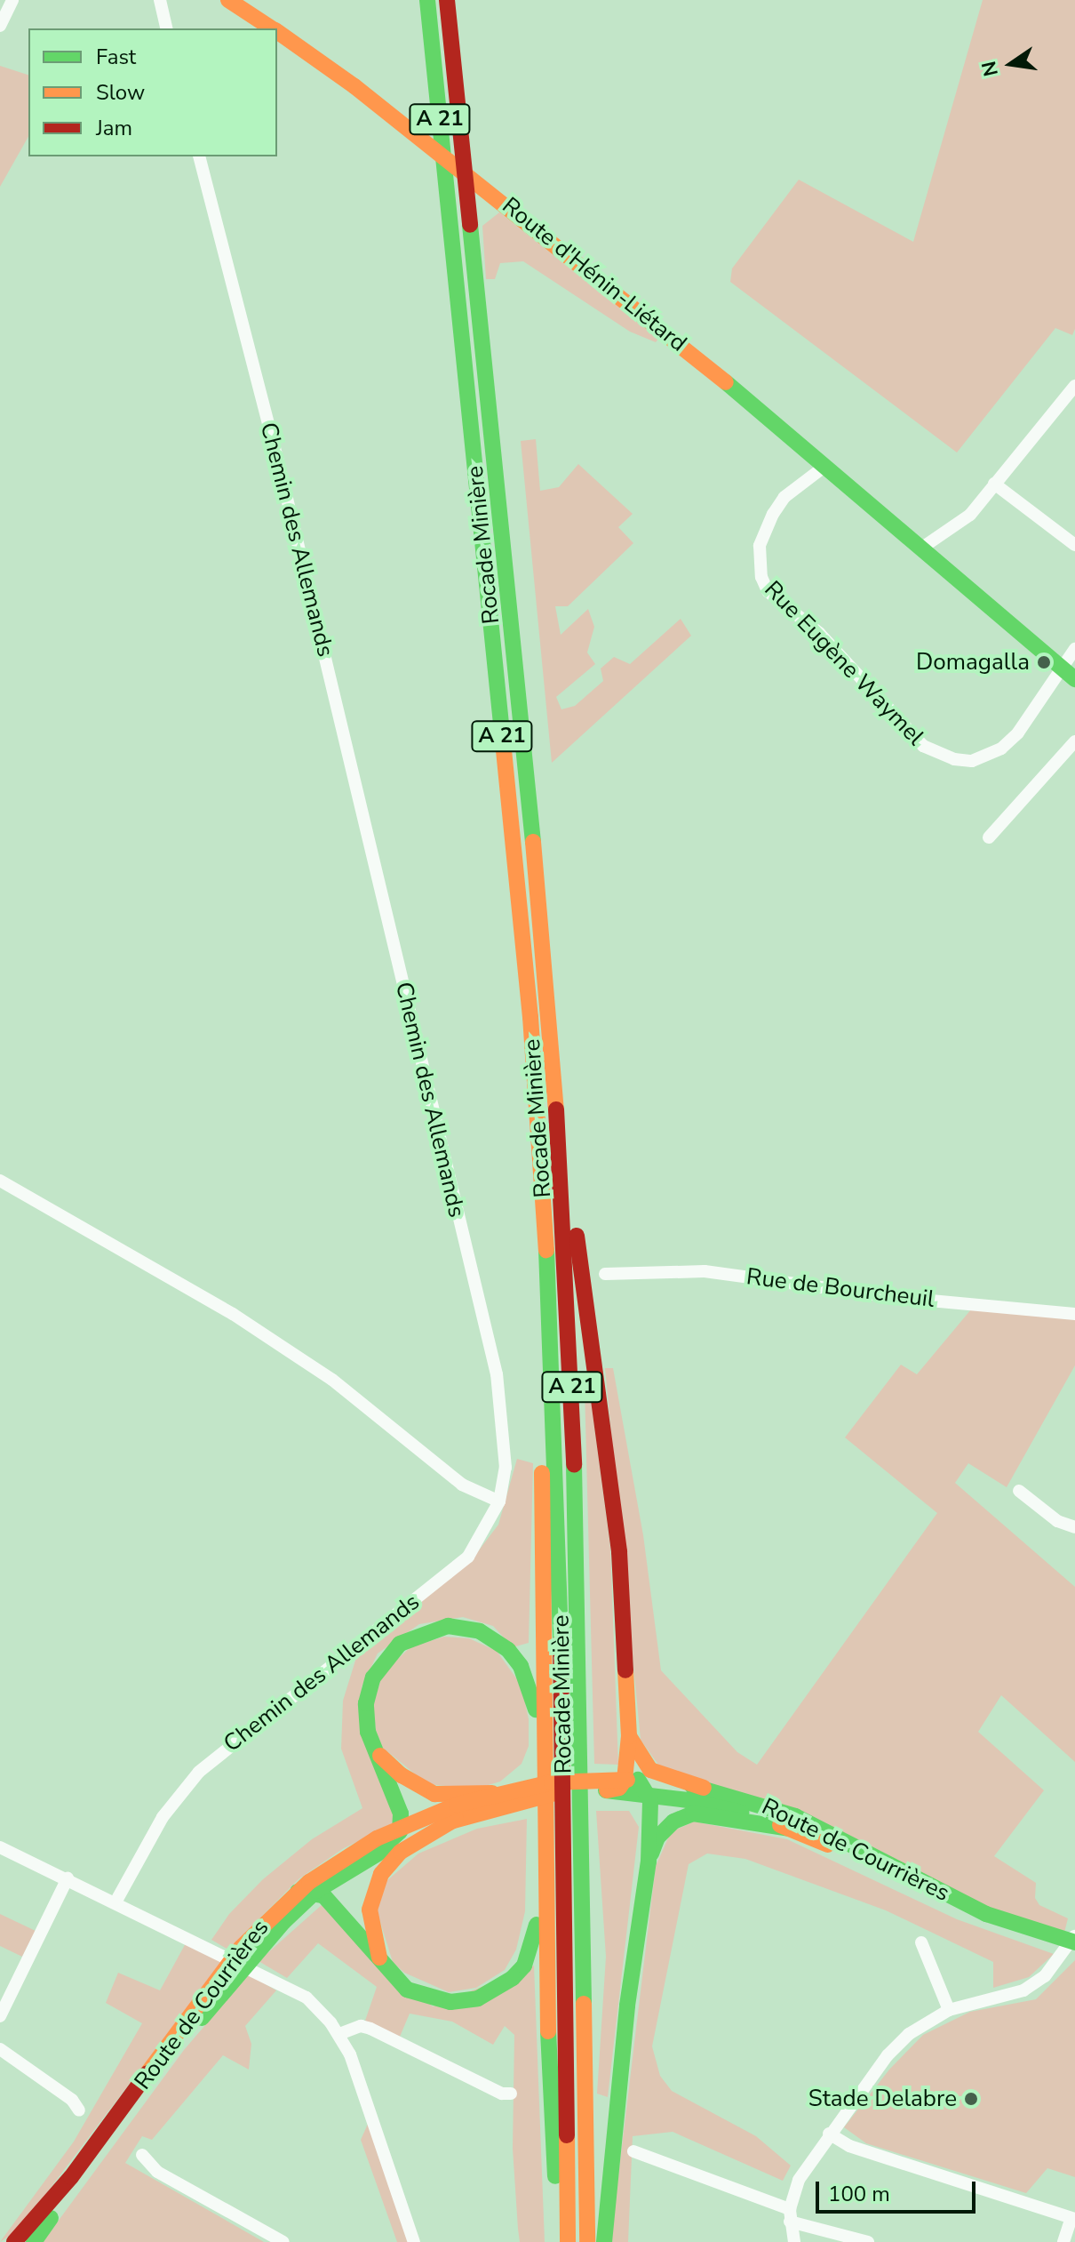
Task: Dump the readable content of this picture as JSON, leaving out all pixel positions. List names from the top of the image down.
{
  "streets": {
    "main road": [
      "A 21",
      "Route d'Hénin-Liétard",
      "Rocade Minière",
      "Route de Courrières"
    ],
    "street": ["Chemin des Allemands", "Rue Eugène Waymel", "Rue de Bourcheuil"]
  },
  "crossings": [
    ["Route d'Hénin-Liétard", "Rue Eugène Waymel"]
  ],
  "places": ["Domagalla", "Stade Delabre"],
  "legend": ["Fast", "Slow", "Jam"],
  "scale_bar": "100 m",
  "north": "left"
}
